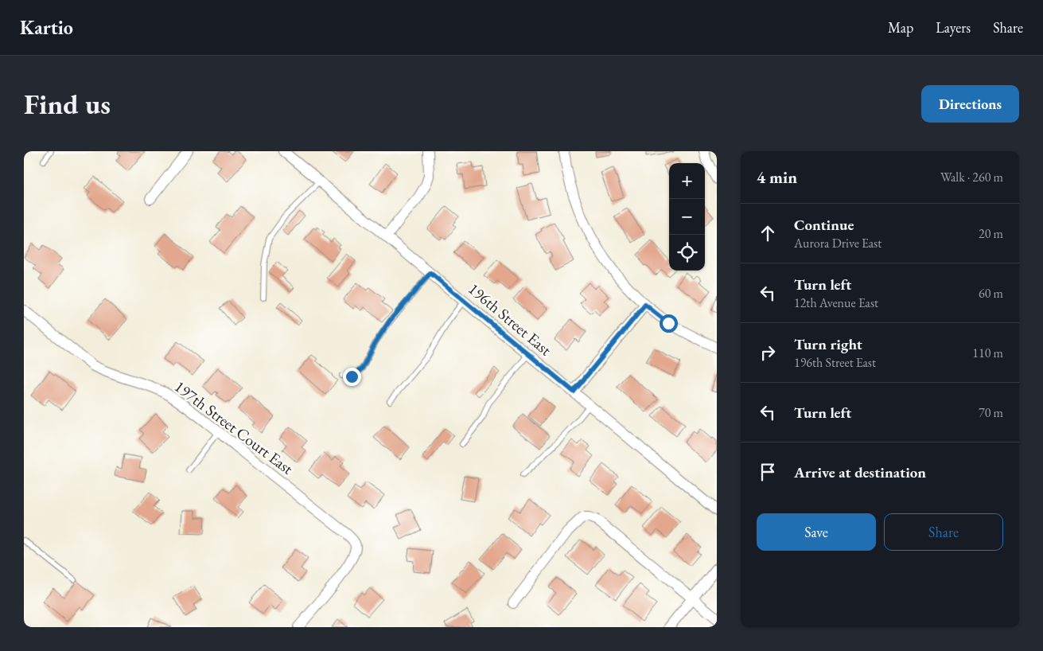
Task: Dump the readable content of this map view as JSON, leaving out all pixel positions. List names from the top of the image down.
{
  "streets": {
    "street": ["196th Street East", "197th Street Court East"]
  },
  "page": {
    "header": "Kartio",
    "nav": ["Map", "Layers", "Share"],
    "buttons": [
      "Directions",
      ["Save", "Share"]
    ],
    "title": "Find us",
    "heading": ["4 min", "Walk · 260 m"],
    "map_buttons": ["+", "−"],
    "list": [
      ["Continue", "Aurora Drive East", "20 m"],
      ["Turn left", "12th Avenue East", "60 m"],
      ["Turn right", "196th Street East", "110 m"],
      ["Turn left", "70 m"],
      "Arrive at destination"
    ]
  }
}
